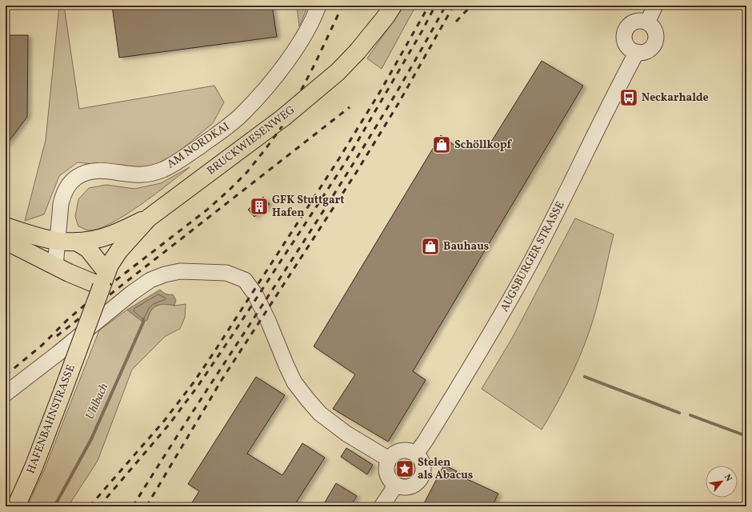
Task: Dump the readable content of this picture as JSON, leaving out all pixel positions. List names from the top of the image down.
{
  "streets": {
    "main road": ["BRUCKWIESENWEG", "HAFENBAHNSTRASSE"],
    "street": ["AM NORDKAI", "AUGSBURGER STRASSE"]
  },
  "crossings": [
    ["BRUCKWIESENWEG", "HAFENBAHNSTRASSE"],
    ["AUGSBURGER STRASSE", "HAFENBAHNSTRASSE"]
  ],
  "water": ["Uhlbach"],
  "places": {
    "bus stop": ["Neckarhalde"],
    "shop": ["Schöllkopf", "Bauhaus"],
    "building": ["GFK Stuttgart Hafen"],
    "place": ["Stelen als Abacus"]
  },
  "north": "top right"
}
